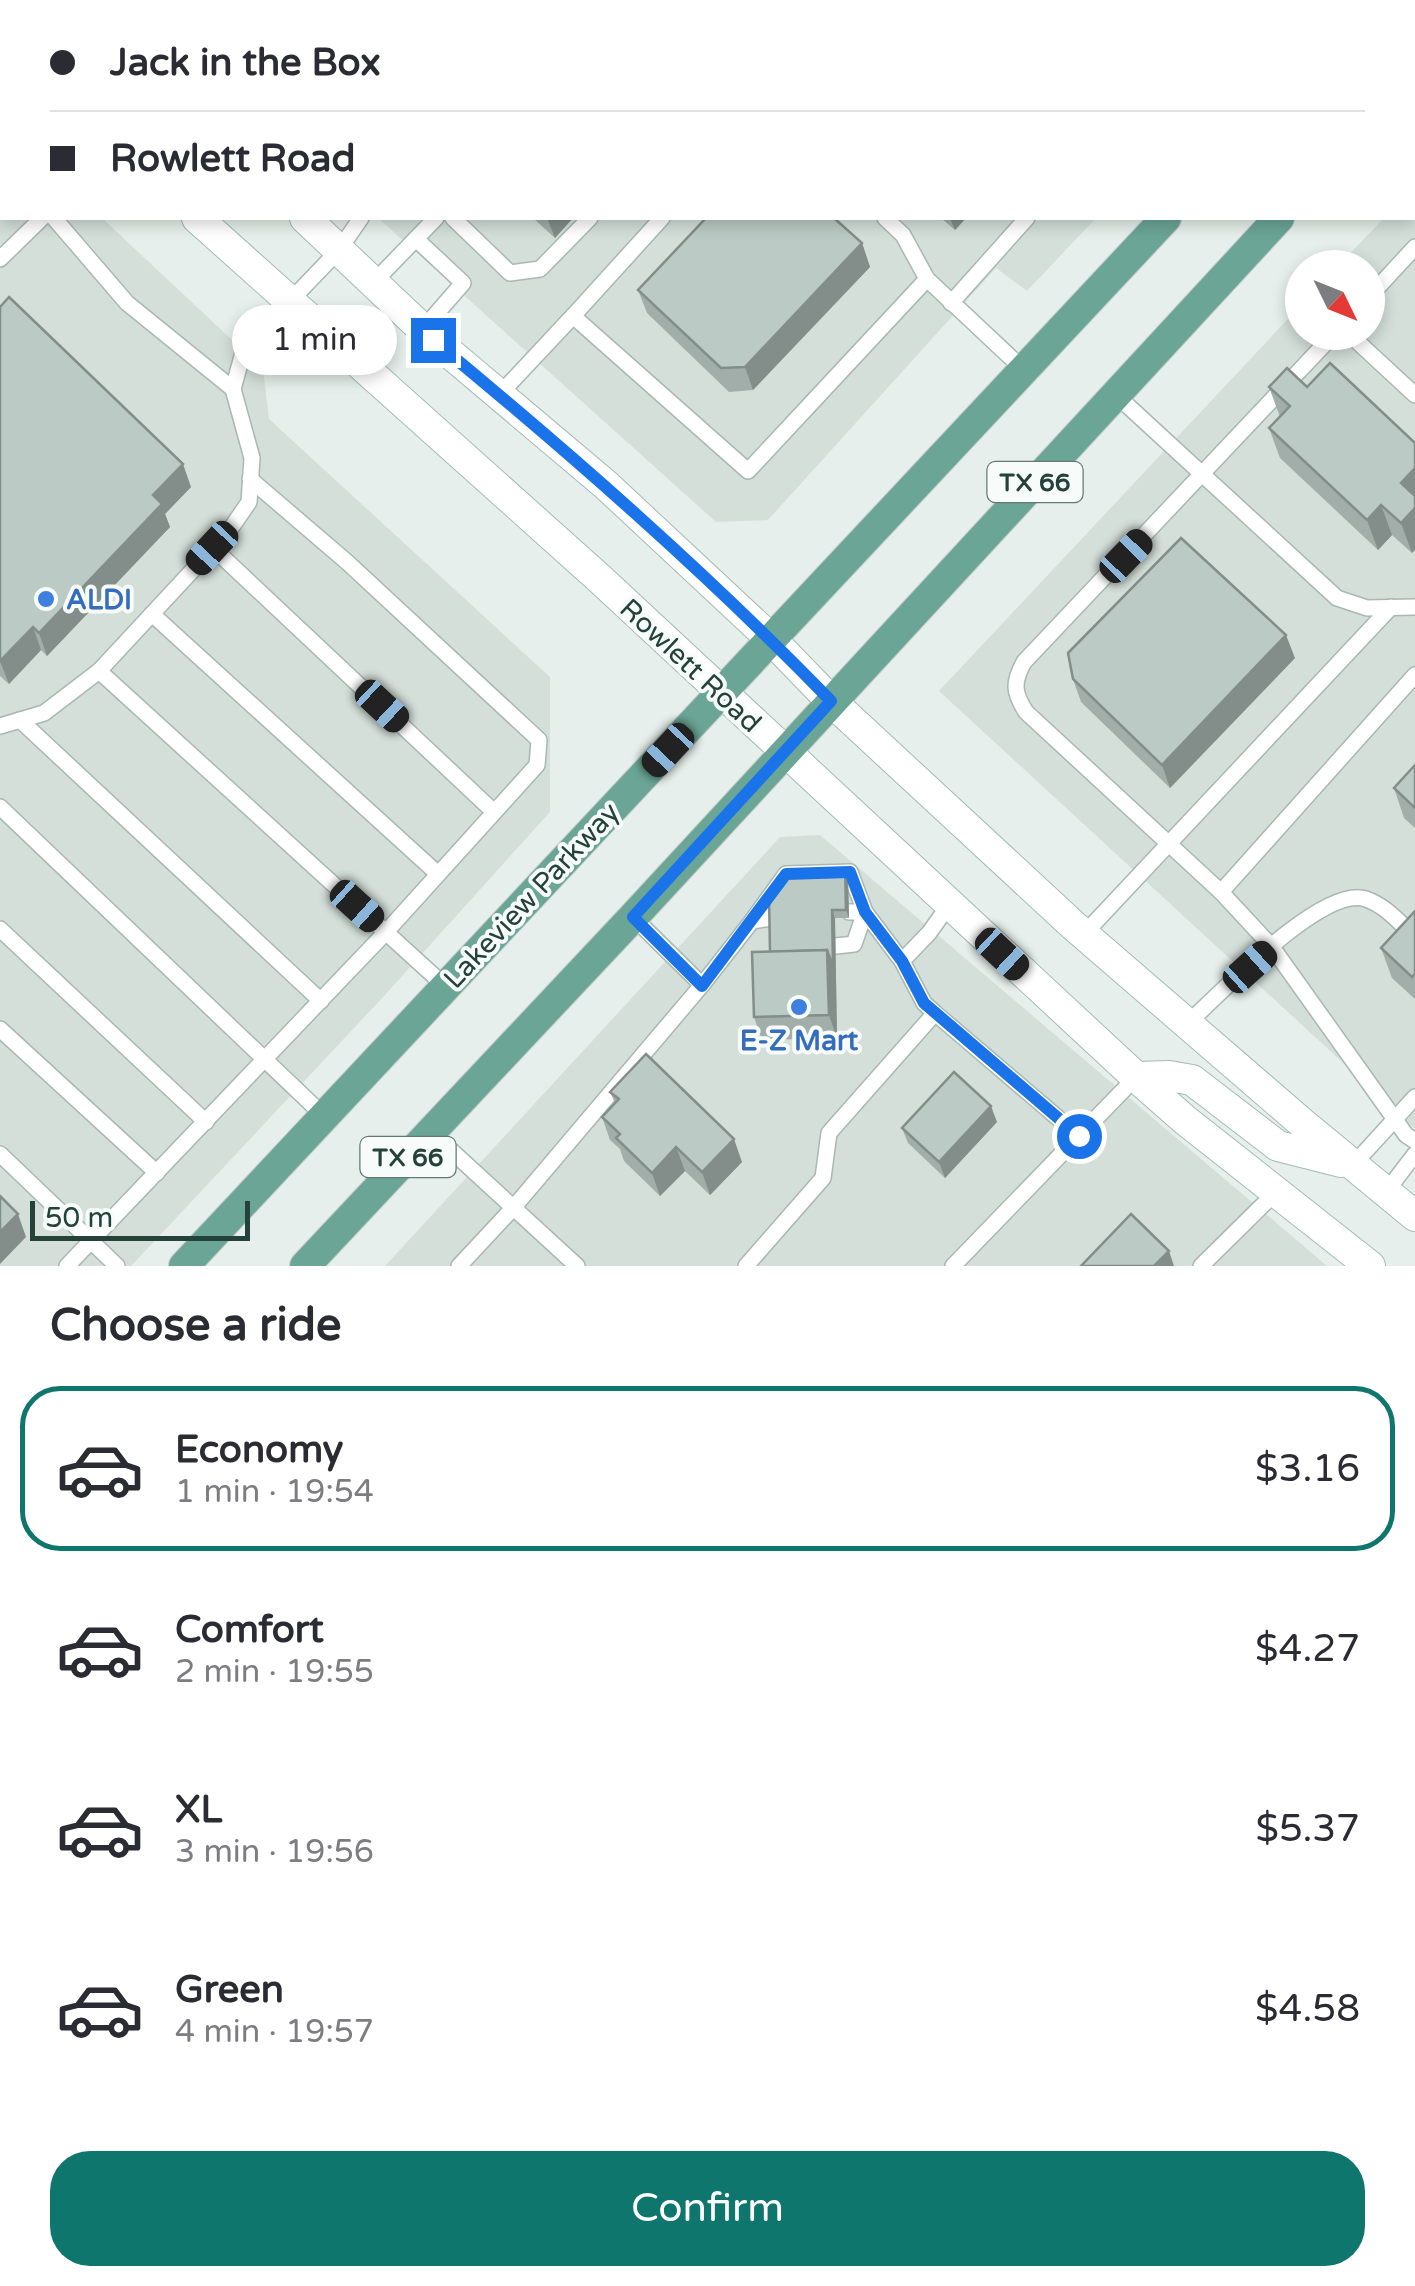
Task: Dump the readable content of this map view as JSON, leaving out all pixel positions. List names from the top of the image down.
{
  "streets": {
    "main road": ["TX 66", "Rowlett Road", "Lakeview Parkway"]
  },
  "crossings": [
    ["TX 66", "Rowlett Road"],
    ["Rowlett Road", "Lakeview Parkway"]
  ],
  "places": ["ALDI", "E-Z Mart"],
  "scale_bar": "50 m",
  "north": "bottom right",
  "page": {
    "banner": ["Jack in the Box", "Rowlett Road"],
    "bubble": "1 min",
    "scale": "50 m",
    "heading": "Choose a ride",
    "list": [
      {
        "name": "Economy",
        "note": "1 min · 19:54",
        "value": "$3.16"
      },
      {
        "name": "Comfort",
        "note": "2 min · 19:55",
        "value": "$4.27"
      },
      {
        "name": "XL",
        "note": "3 min · 19:56",
        "value": "$5.37"
      },
      {
        "name": "Green",
        "note": "4 min · 19:57",
        "value": "$4.58"
      }
    ],
    "buttons": "Confirm"
  }
}
